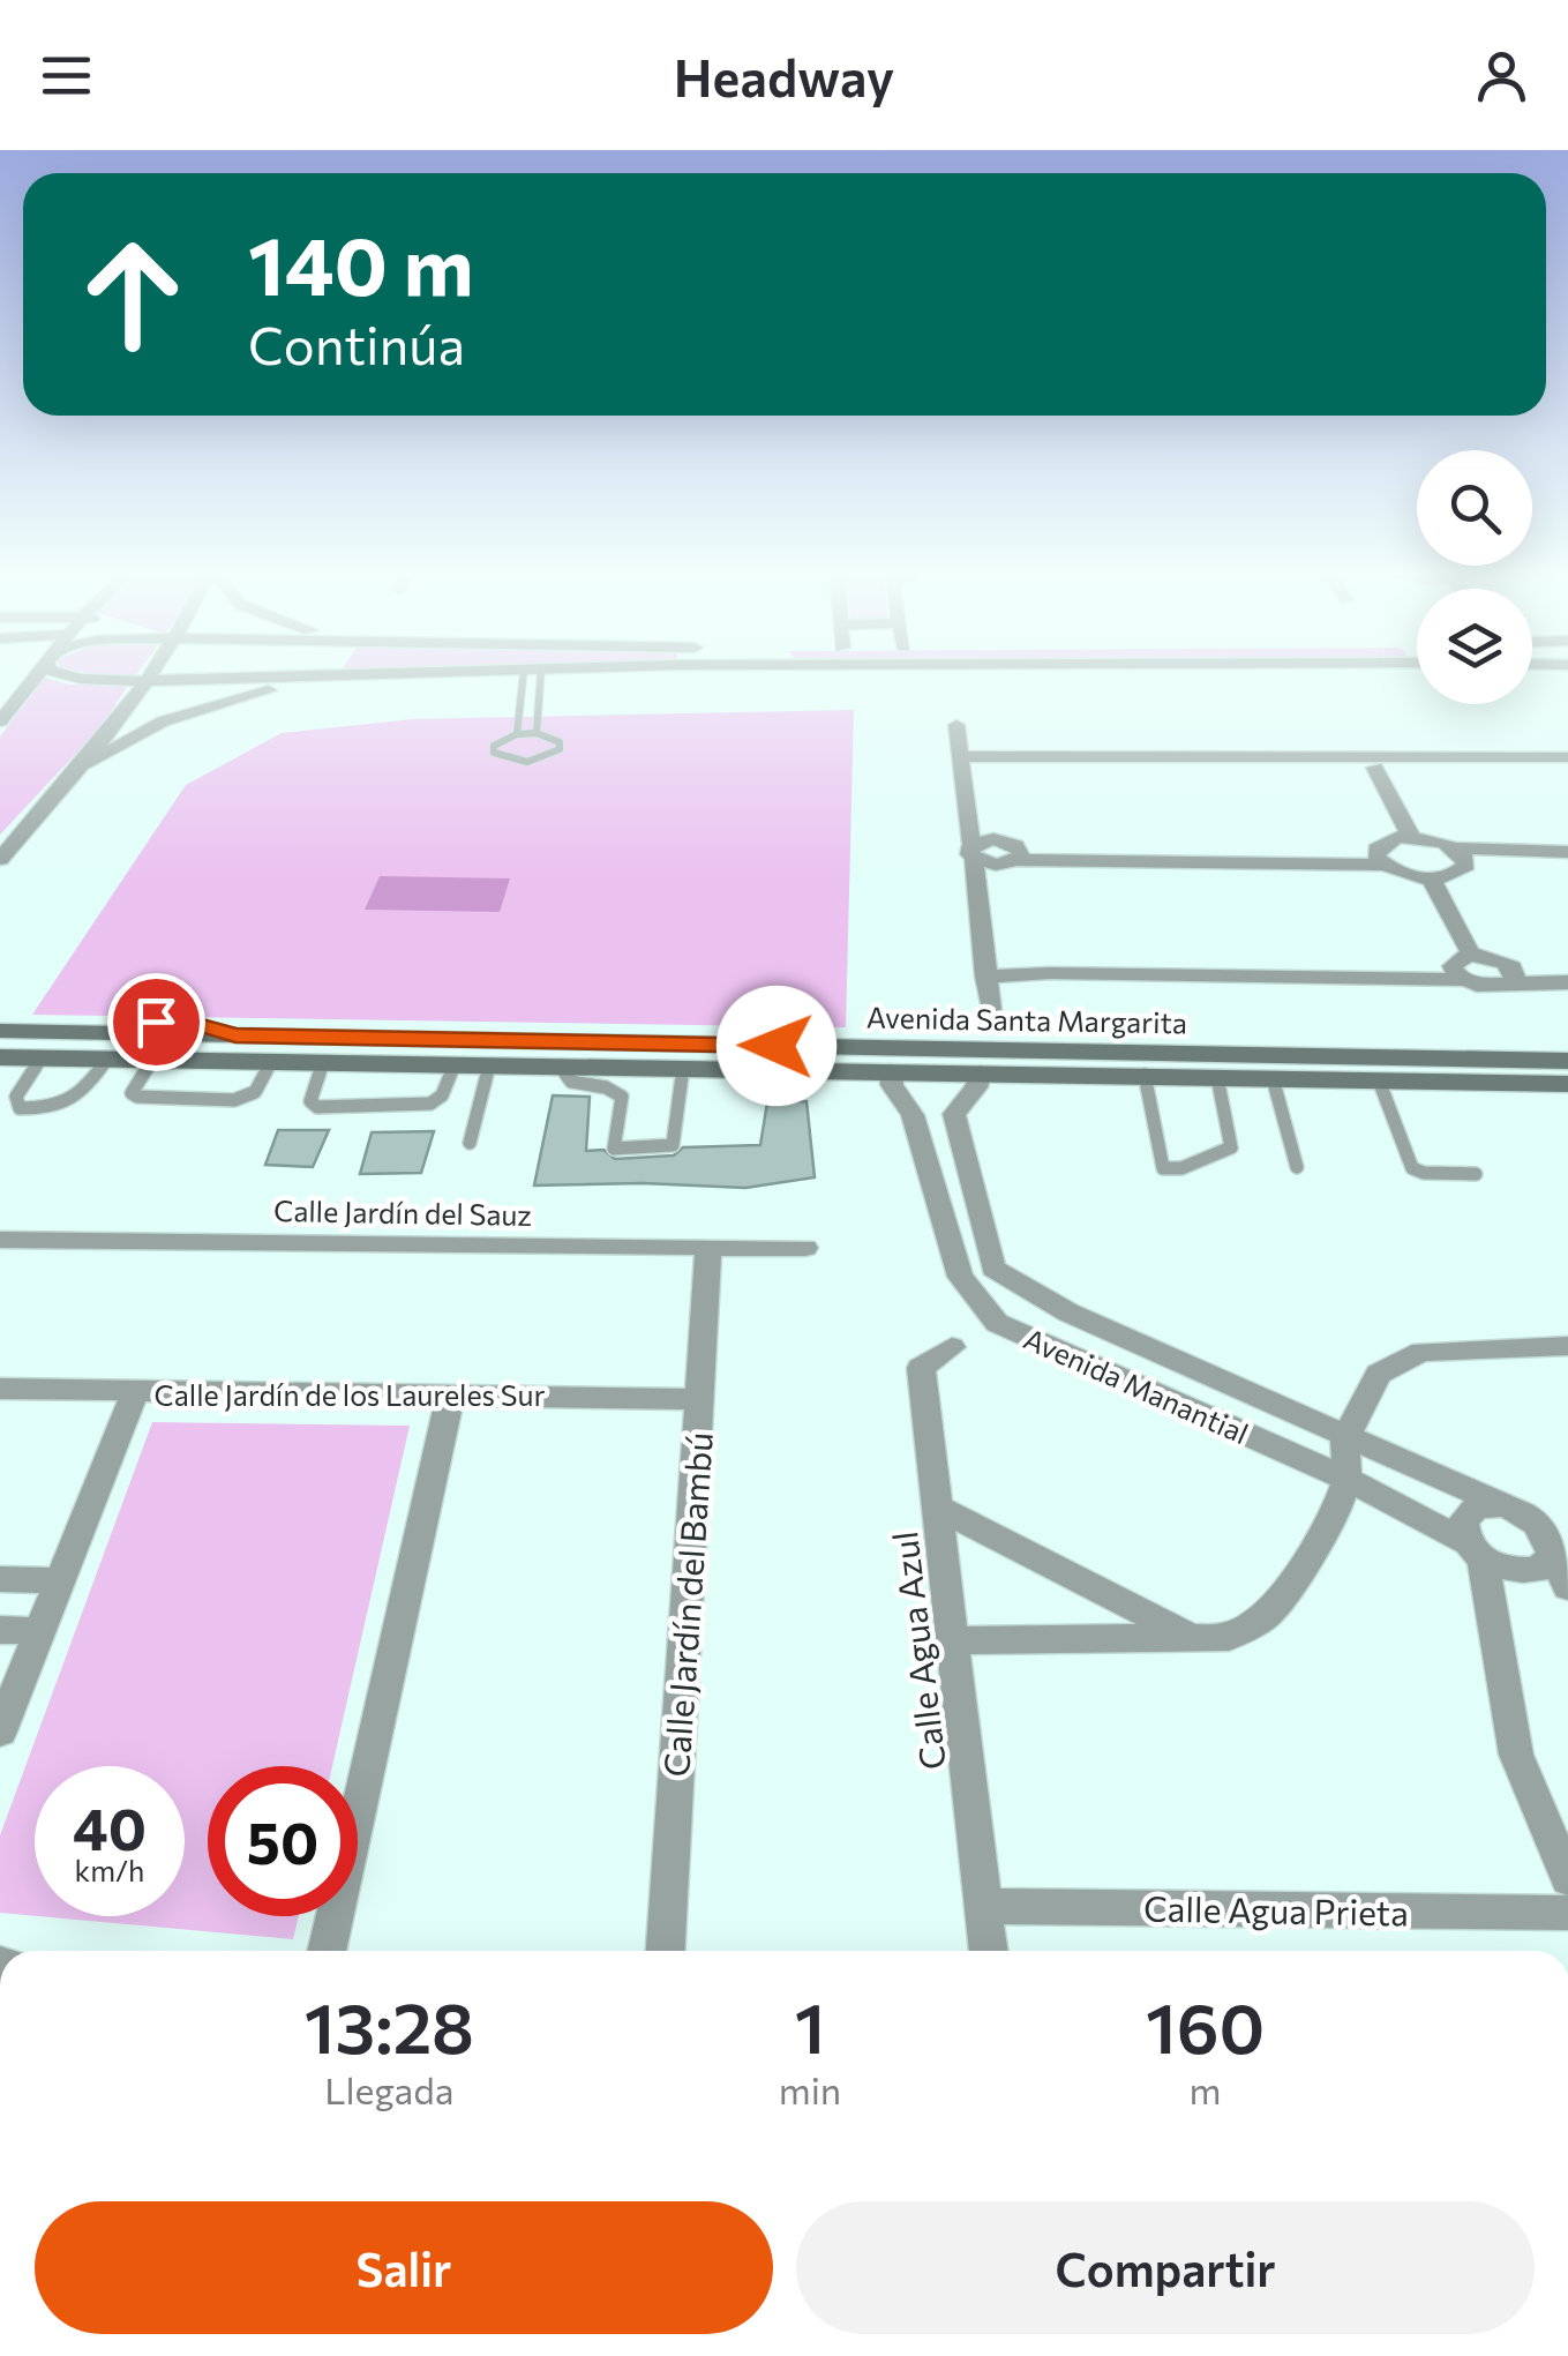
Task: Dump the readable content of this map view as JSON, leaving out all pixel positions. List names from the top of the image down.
{
  "streets": {
    "main road": ["Avenida Santa Margarita"],
    "street": [
      "Calle Jardín del Sauz",
      "Avenida Manantial",
      "Calle Jardín de los Laureles Sur",
      "Calle Jardín del Bambú",
      "Calle Agua Azul",
      "Calle Agua Prieta"
    ]
  },
  "crossings": [
    ["Avenida Santa Margarita", "Avenida Manantial"],
    ["Calle Jardín del Sauz", "Calle Jardín del Bambú"],
    ["Calle Jardín de los Laureles Sur", "Calle Jardín del Bambú"],
    ["Calle Agua Azul", "Calle Agua Prieta"]
  ],
  "page": {
    "header": "Headway",
    "turn": ["140 m", "Continúa"],
    "speed": "40 km/h",
    "limit": "50",
    "eta": [
      "13:28",
      "Llegada",
      "1",
      "min",
      "160",
      "m"
    ],
    "buttons": ["Salir", "Compartir"]
  }
}
